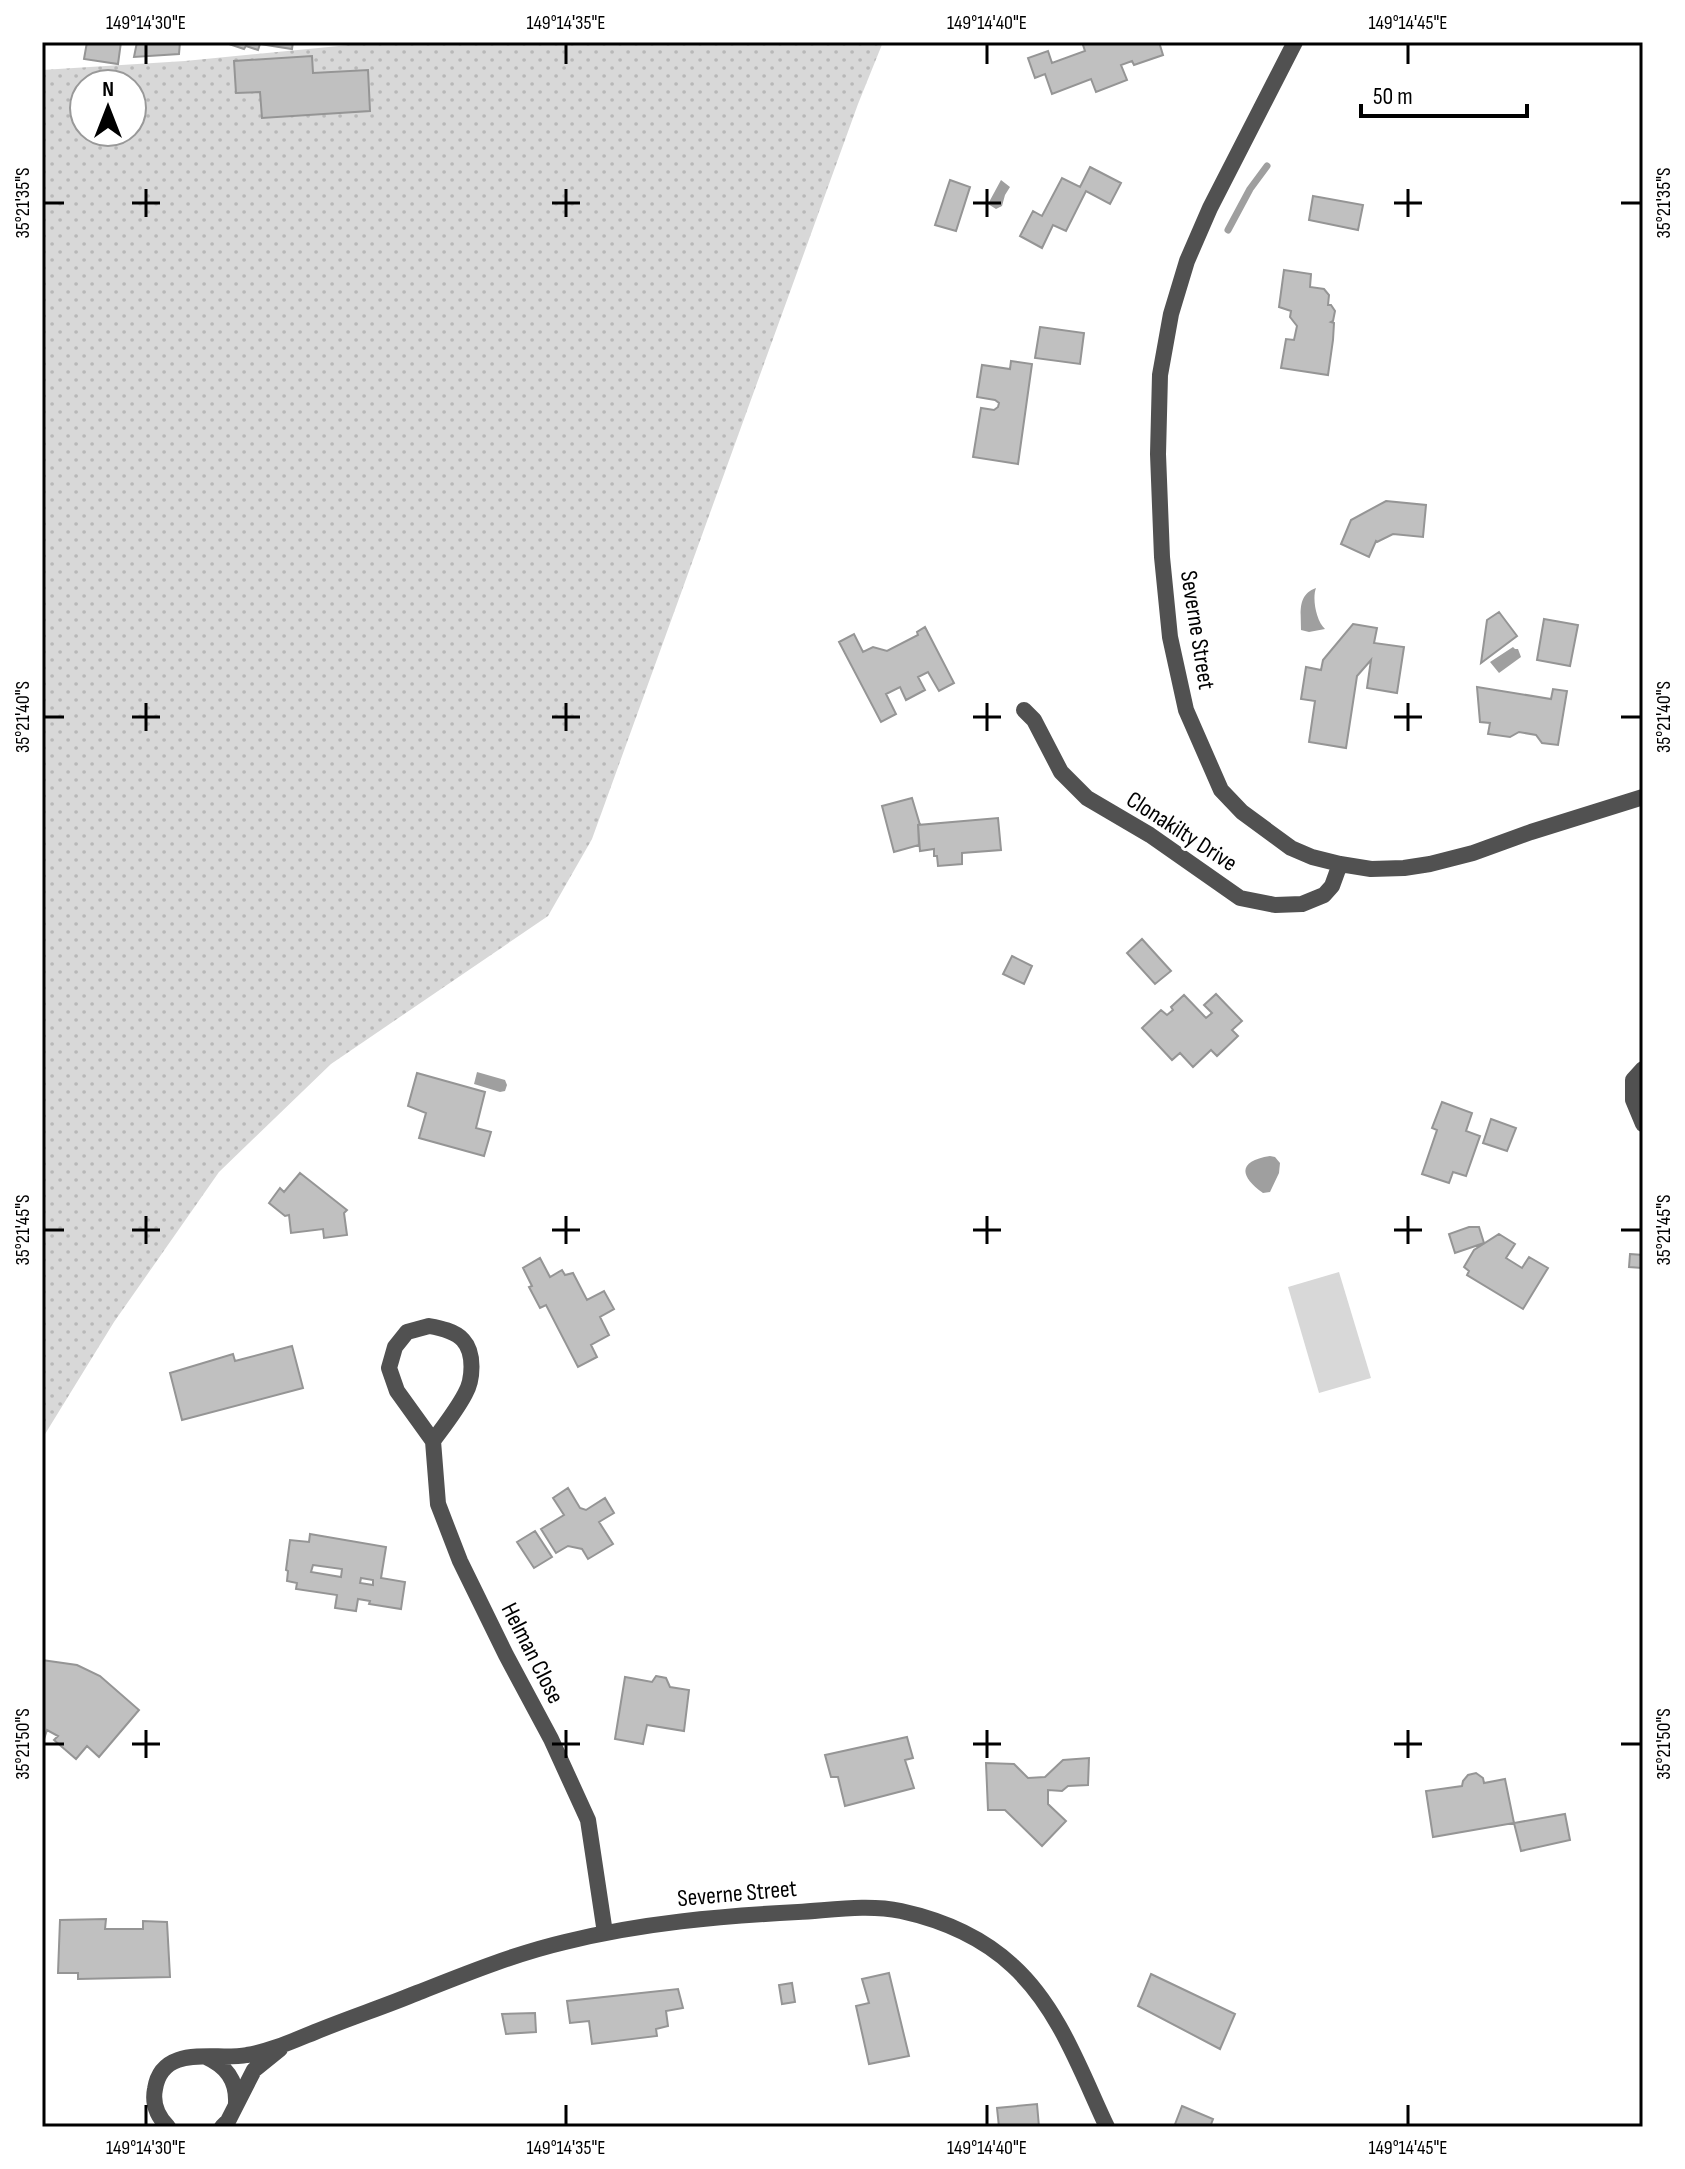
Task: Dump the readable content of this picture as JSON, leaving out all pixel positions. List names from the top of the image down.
{
  "streets": {
    "street": ["Severne Street", "Clonakilty Drive", "Helman Close"]
  },
  "crossings": [
    ["Severne Street", "Clonakilty Drive"],
    ["Severne Street", "Helman Close"]
  ],
  "scale_bar": "50 m",
  "north": "top",
  "coordinates": [
    "149°14'30\"E",
    "149°14'35\"E",
    "149°14'40\"E",
    "149°14'45\"E",
    "35°21'35\"S",
    "35°21'40\"S",
    "35°21'45\"S",
    "35°21'50\"S"
  ]
}
